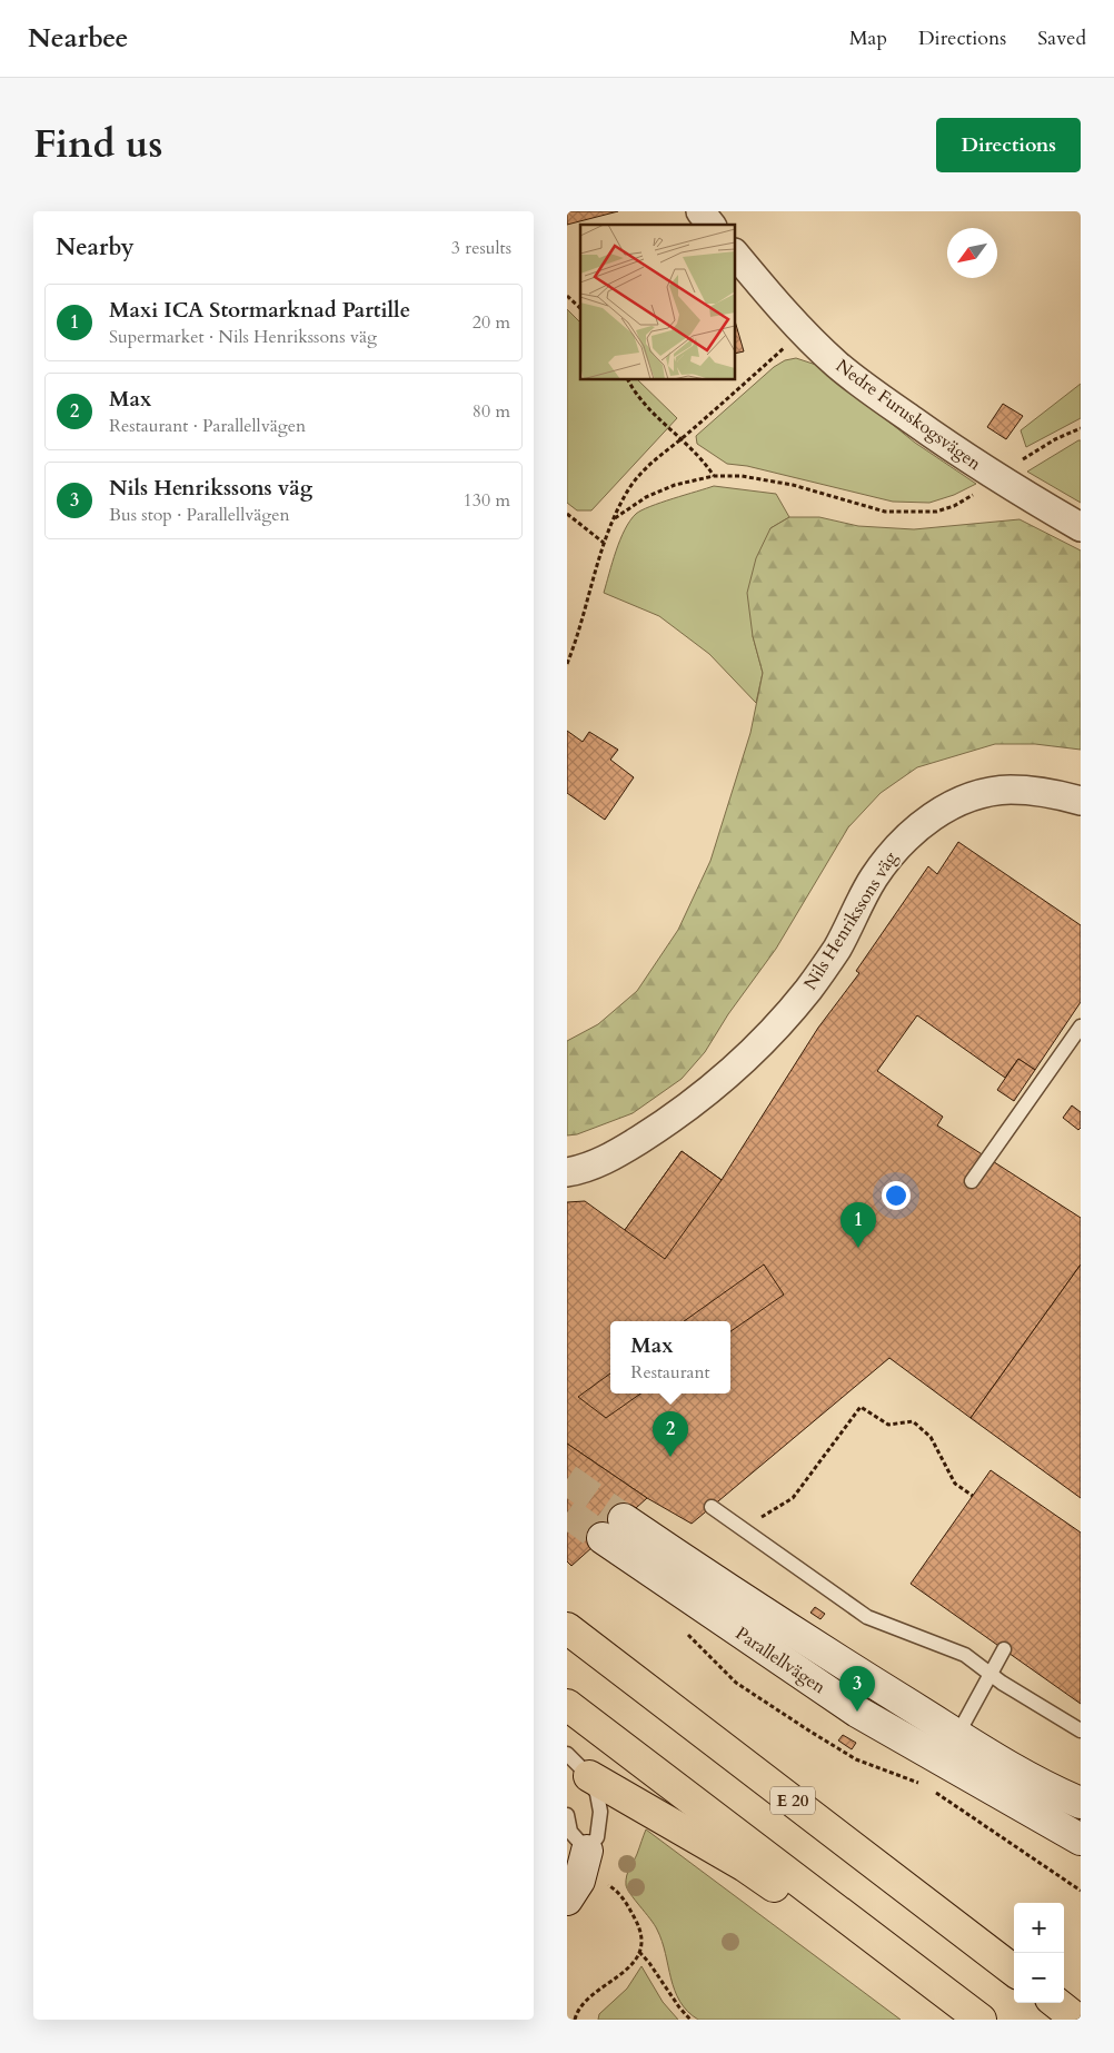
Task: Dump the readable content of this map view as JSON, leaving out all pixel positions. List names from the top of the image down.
{
  "streets": {
    "highway": ["E 20"],
    "street": ["Nedre Furuskogsvägen", "Nils Henrikssons väg", "Parallellvägen"]
  },
  "north": "bottom left",
  "page": {
    "header": "Nearbee",
    "nav": ["Map", "Directions", "Saved"],
    "title": "Find us",
    "buttons": "Directions",
    "heading": ["Nearby", "3 results"],
    "list": [
      {
        "mark": "1",
        "name": "Maxi ICA Stormarknad Partille",
        "note": "Supermarket · Nils Henrikssons väg",
        "value": "20 m"
      },
      {
        "mark": "2",
        "name": "Max",
        "note": "Restaurant · Parallellvägen",
        "value": "80 m"
      },
      {
        "mark": "3",
        "name": "Nils Henrikssons väg",
        "note": "Bus stop · Parallellvägen",
        "value": "130 m"
      }
    ],
    "pins": ["1", "2", "3"],
    "popup": ["Max", "Restaurant"],
    "map_buttons": ["+", "−"]
  }
}
